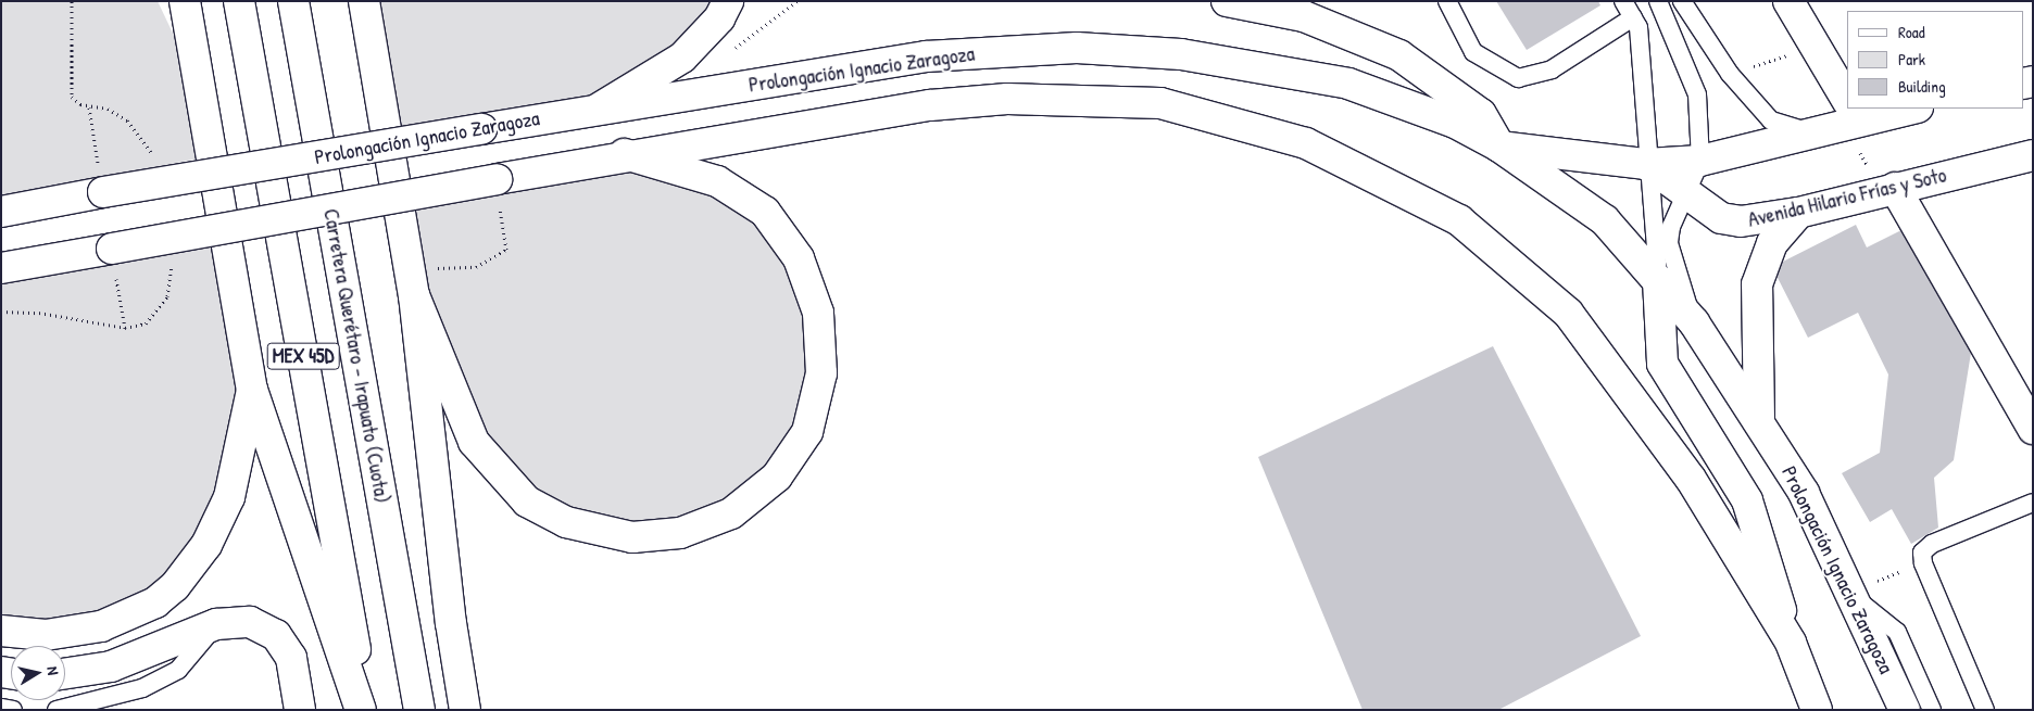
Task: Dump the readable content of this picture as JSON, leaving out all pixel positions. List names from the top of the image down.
{
  "streets": {
    "main road": [
      "Prolongación Ignacio Zaragoza",
      "Avenida Hilario Frías y Soto",
      "MEX 45D",
      "Carretera Querétaro - Irapuato (Cuota)"
    ]
  },
  "crossings": [
    ["Prolongación Ignacio Zaragoza", "Avenida Hilario Frías y Soto"]
  ],
  "legend": ["Road", "Park", "Building"],
  "north": "right"
}
